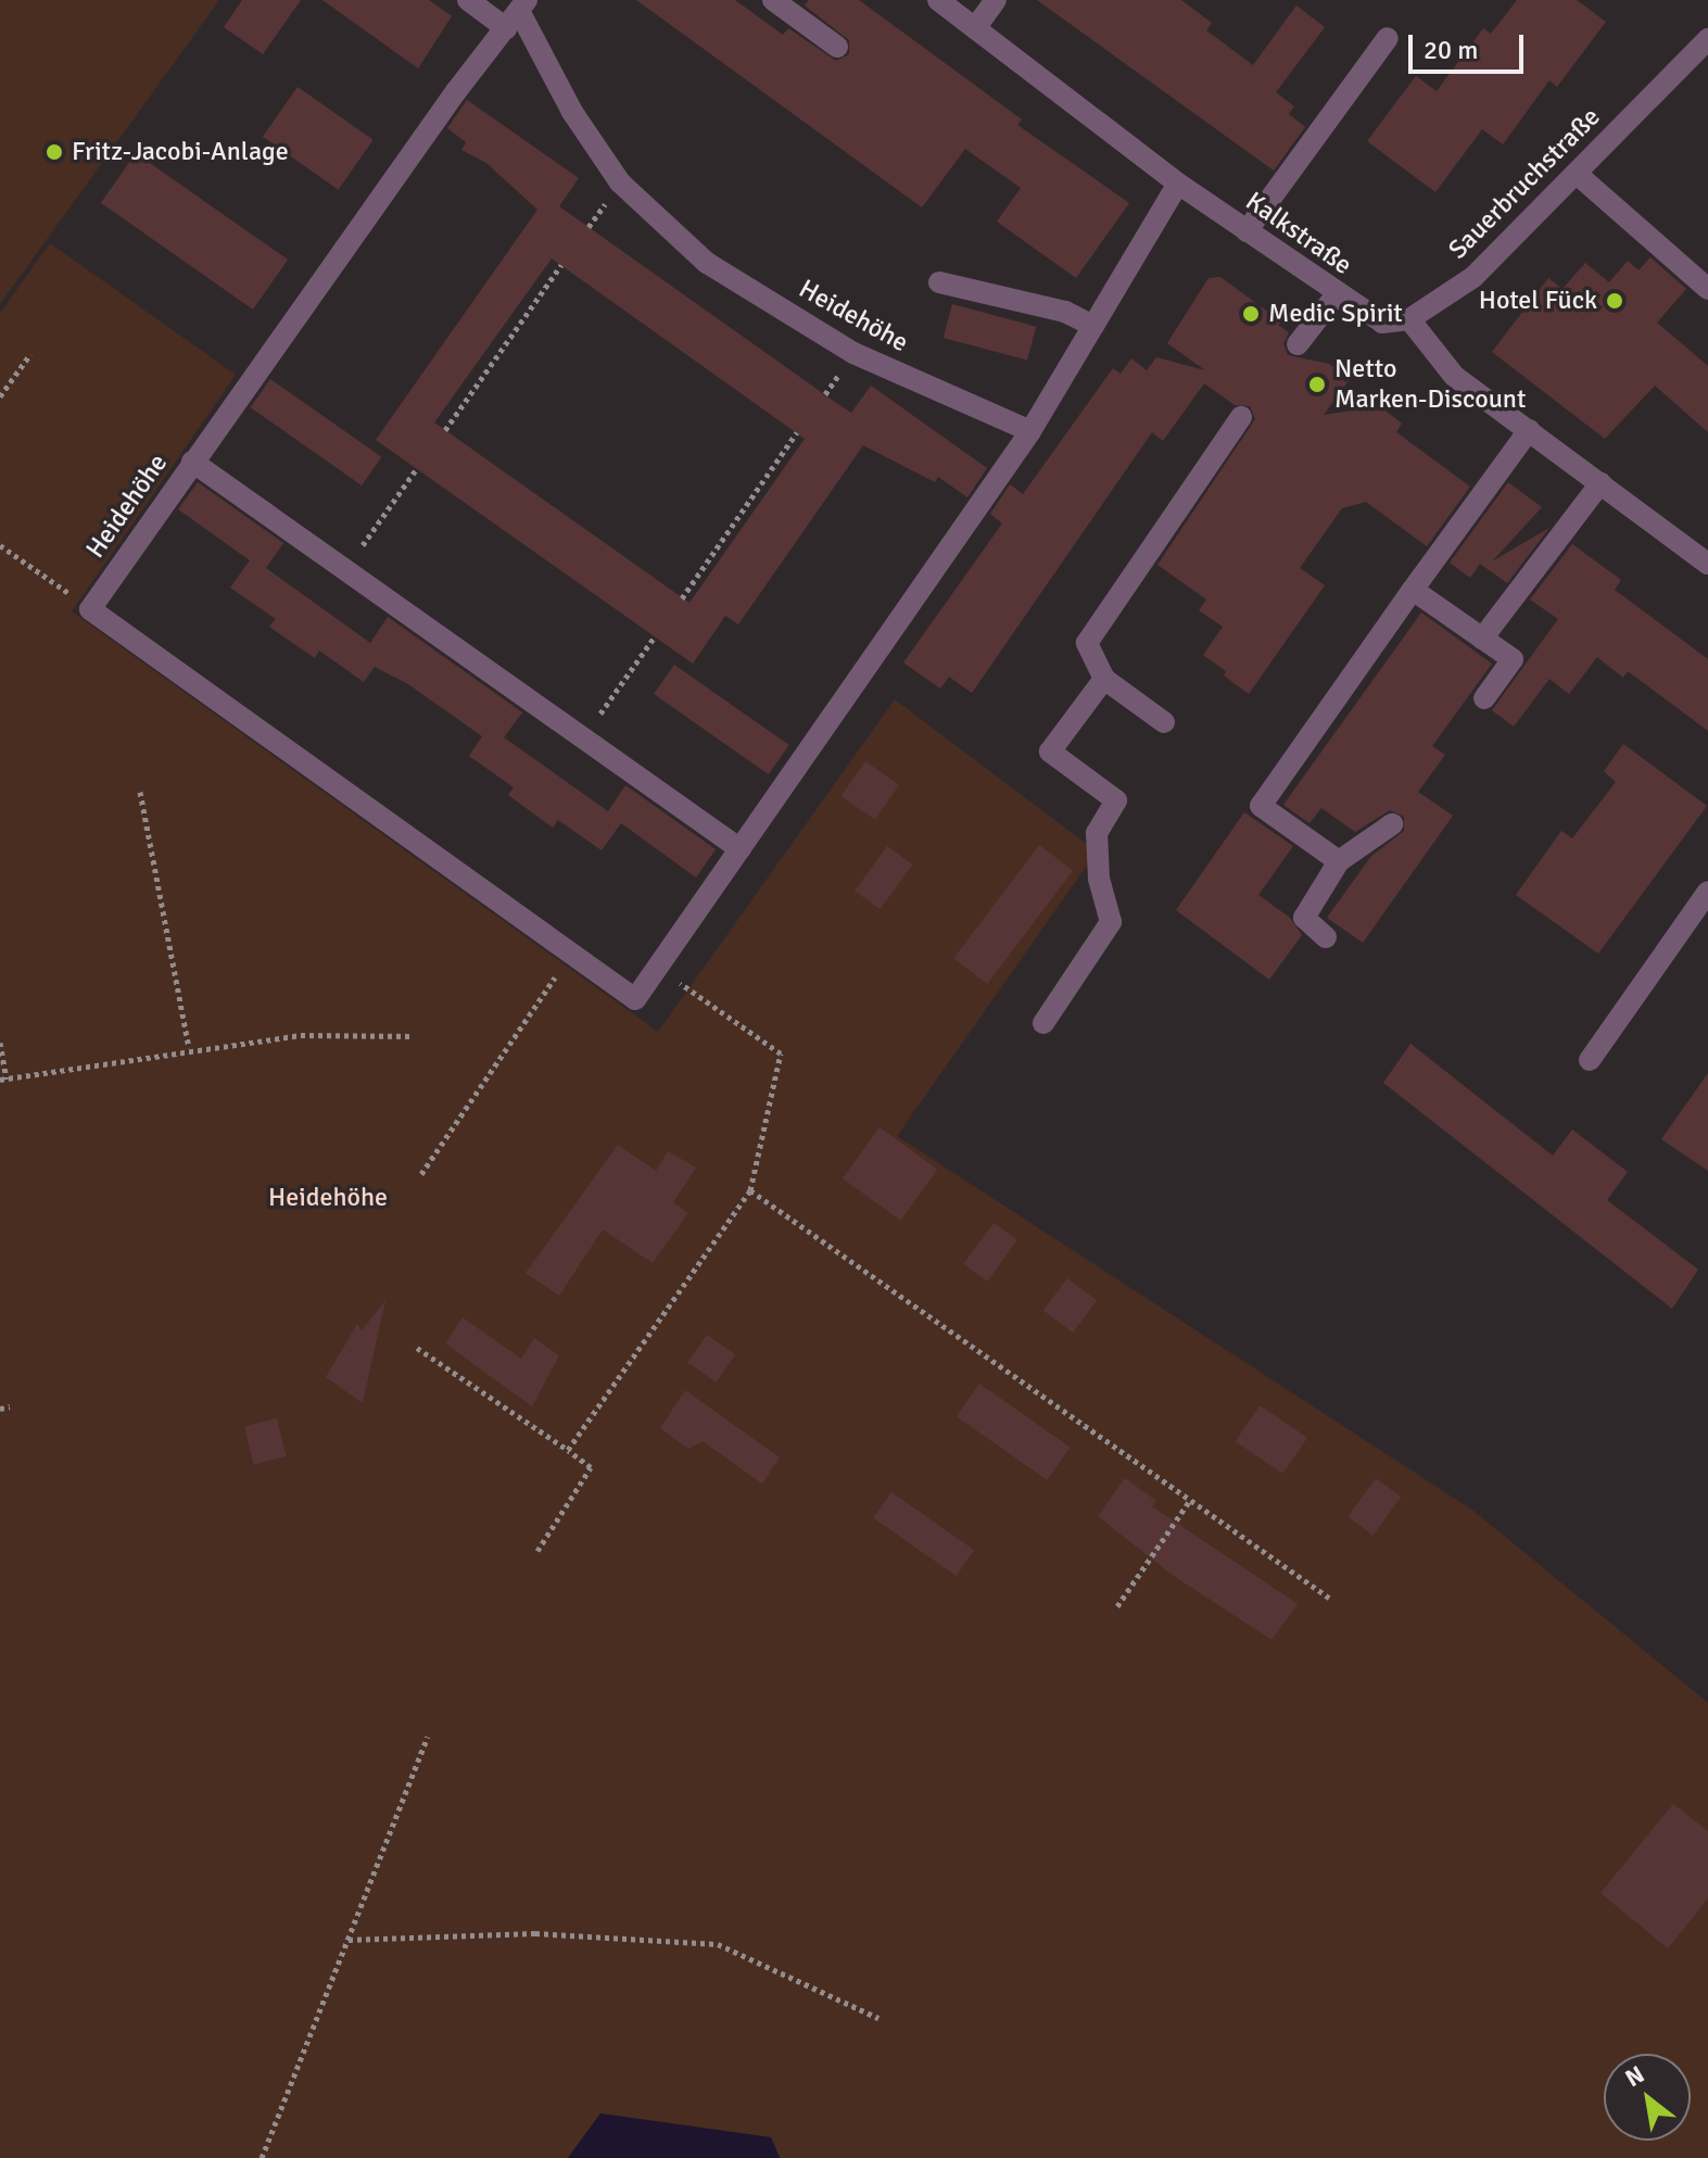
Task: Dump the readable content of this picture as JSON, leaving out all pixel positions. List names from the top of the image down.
{
  "streets": {
    "street": ["Sauerbruchstraße", "Kalkstraße", "Heidehöhe"]
  },
  "crossings": [
    ["Sauerbruchstraße", "Kalkstraße"]
  ],
  "parks": ["Heidehöhe"],
  "places": [
    "Fritz-Jacobi-Anlage",
    "Hotel Fück",
    "Medic Spirit",
    "Netto Marken-Discount"
  ],
  "scale_bar": "20 m",
  "north": "top left"
}
